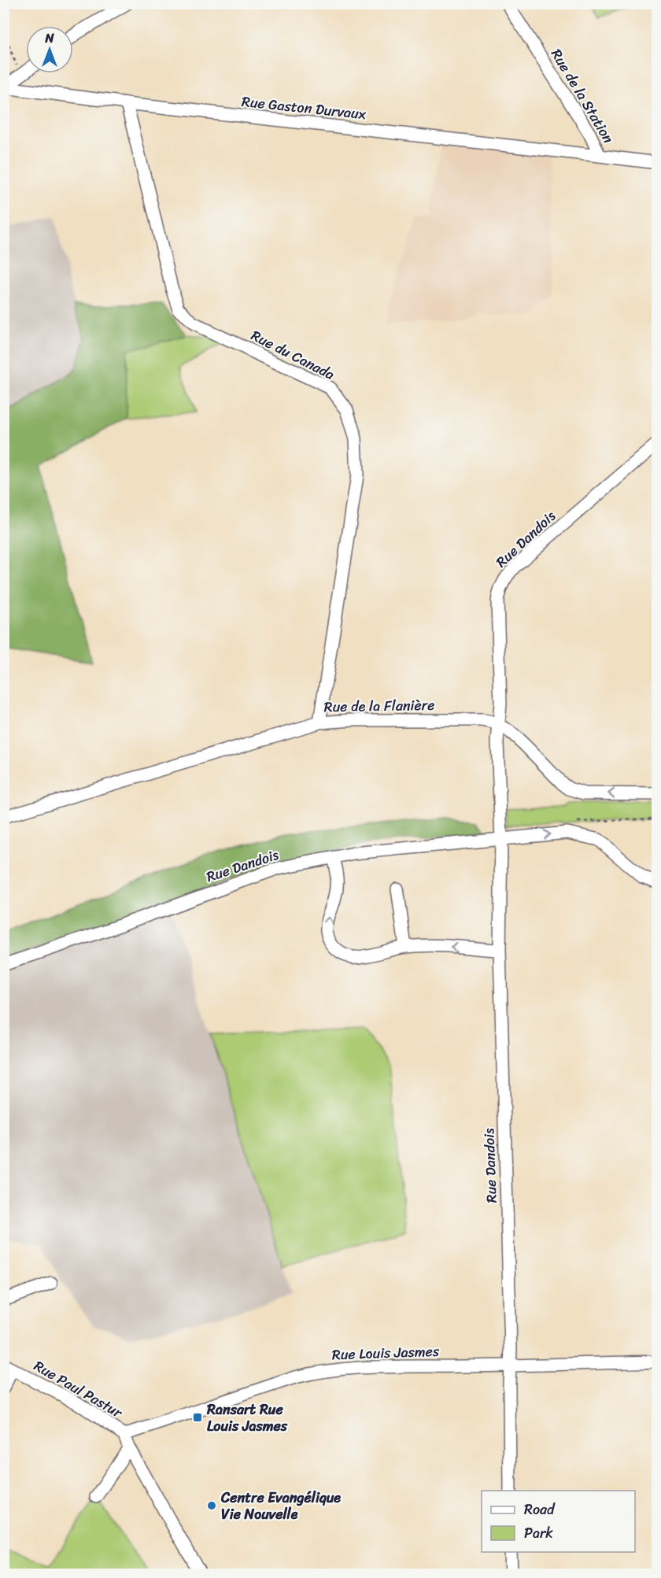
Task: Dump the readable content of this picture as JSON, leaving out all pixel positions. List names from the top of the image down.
{
  "streets": {
    "street": [
      "Rue de la Station",
      "Rue Gaston Durvaux",
      "Rue du Canada",
      "Rue Dandois",
      "Rue de la Flanière",
      "Rue Louis Jasmes",
      "Rue Paul Pastur"
    ]
  },
  "crossings": [
    ["Rue de la Station", "Rue Gaston Durvaux"],
    ["Rue Gaston Durvaux", "Rue du Canada"],
    ["Rue du Canada", "Rue de la Flanière"],
    ["Rue Dandois", "Rue de la Flanière"],
    ["Rue Dandois", "Rue Louis Jasmes"],
    ["Rue Louis Jasmes", "Rue Paul Pastur"]
  ],
  "places": {
    "transit": ["Ransart Rue Louis Jasmes"],
    "other": ["Centre Evangélique Vie Nouvelle"]
  },
  "legend": ["Road", "Park"],
  "north": "top"
}
